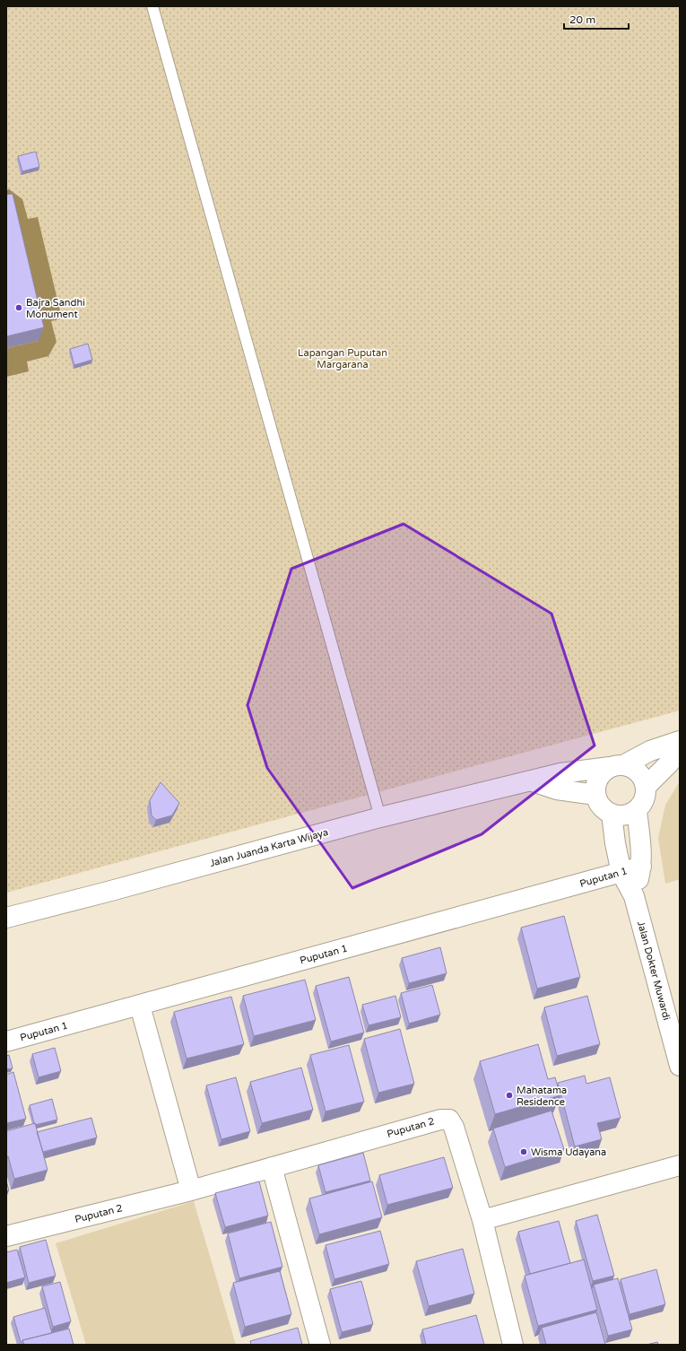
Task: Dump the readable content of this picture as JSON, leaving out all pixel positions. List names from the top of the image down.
{
  "streets": {
    "street": [
      "Jalan Juanda Karta Wijaya",
      "Puputan 1",
      "Jalan Dokter Muwardi",
      "Puputan 2"
    ]
  },
  "crossings": [
    ["Jalan Juanda Karta Wijaya", "Jalan Dokter Muwardi"],
    ["Puputan 1", "Jalan Dokter Muwardi"]
  ],
  "parks": ["Lapangan Puputan Margarana"],
  "places": ["Bajra Sandhi Monument", "Mahatama Residence", "Wisma Udayana"],
  "scale_bar": "20 m"
}
